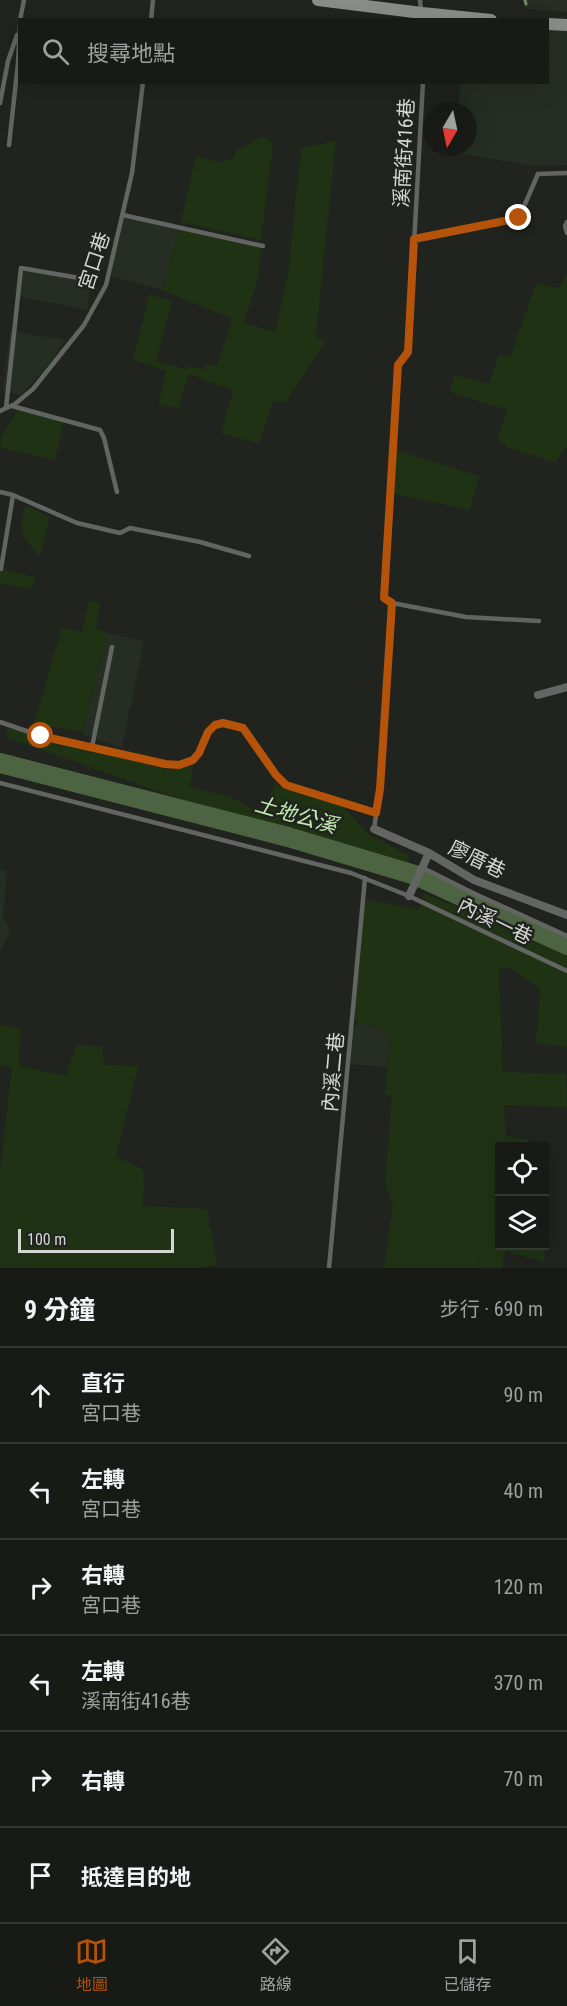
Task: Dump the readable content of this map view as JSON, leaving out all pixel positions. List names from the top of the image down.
{
  "streets": {
    "street": ["廖厝巷"],
    "lane": [
      "溪南街416巷",
      "宮口巷",
      "內溪一巷",
      "內溪二巷"
    ]
  },
  "crossings": [
    ["溪南街416巷", "廖厝巷"],
    ["內溪一巷", "內溪二巷"]
  ],
  "water": ["土地公溪"],
  "scale_bar": "100 m",
  "north": "bottom",
  "page": {
    "search": "搜尋地點",
    "scale": "100 m",
    "heading": ["9 分鐘", "步行 · 690 m"],
    "list": [
      ["直行", "宮口巷", "90 m"],
      ["左轉", "宮口巷", "40 m"],
      ["右轉", "宮口巷", "120 m"],
      ["左轉", "溪南街416巷", "370 m"],
      ["右轉", "70 m"],
      "抵達目的地"
    ],
    "nav": ["地圖", "路線", "已儲存"]
  }
}
